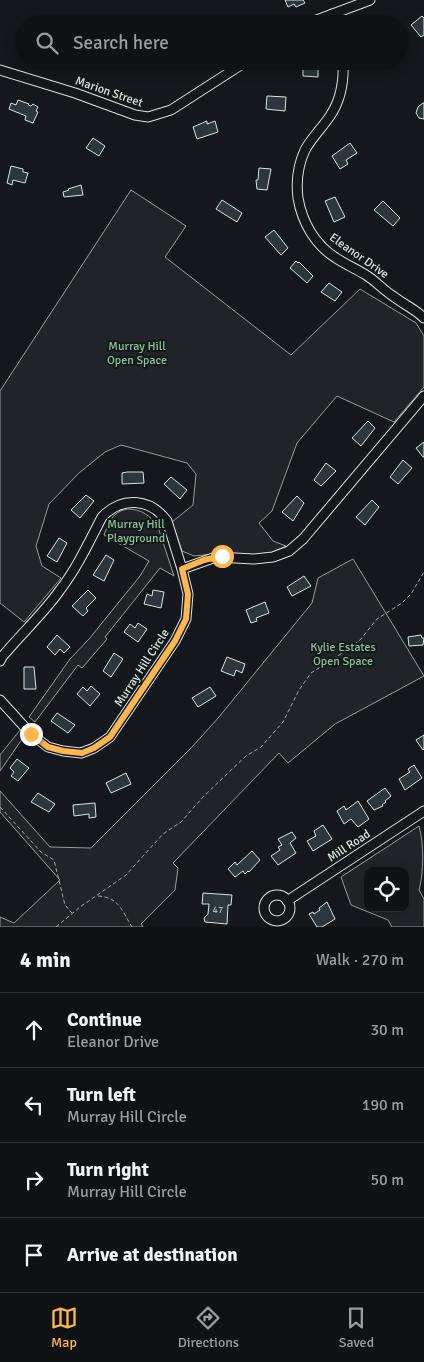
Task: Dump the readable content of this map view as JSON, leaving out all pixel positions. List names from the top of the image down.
{
  "streets": {
    "street": [
      "Marion Street",
      "Eleanor Drive",
      "Murray Hill Circle",
      "Mill Road"
    ]
  },
  "parks": ["Murray Hill Open Space", "Murray Hill Playground", "Kylie Estates Open Space"],
  "house_numbers": ["47"],
  "page": {
    "search": "Search here",
    "heading": ["4 min", "Walk · 270 m"],
    "list": [
      ["Continue", "Eleanor Drive", "30 m"],
      ["Turn left", "Murray Hill Circle", "190 m"],
      ["Turn right", "Murray Hill Circle", "50 m"],
      "Arrive at destination"
    ],
    "nav": ["Map", "Directions", "Saved"]
  }
}
